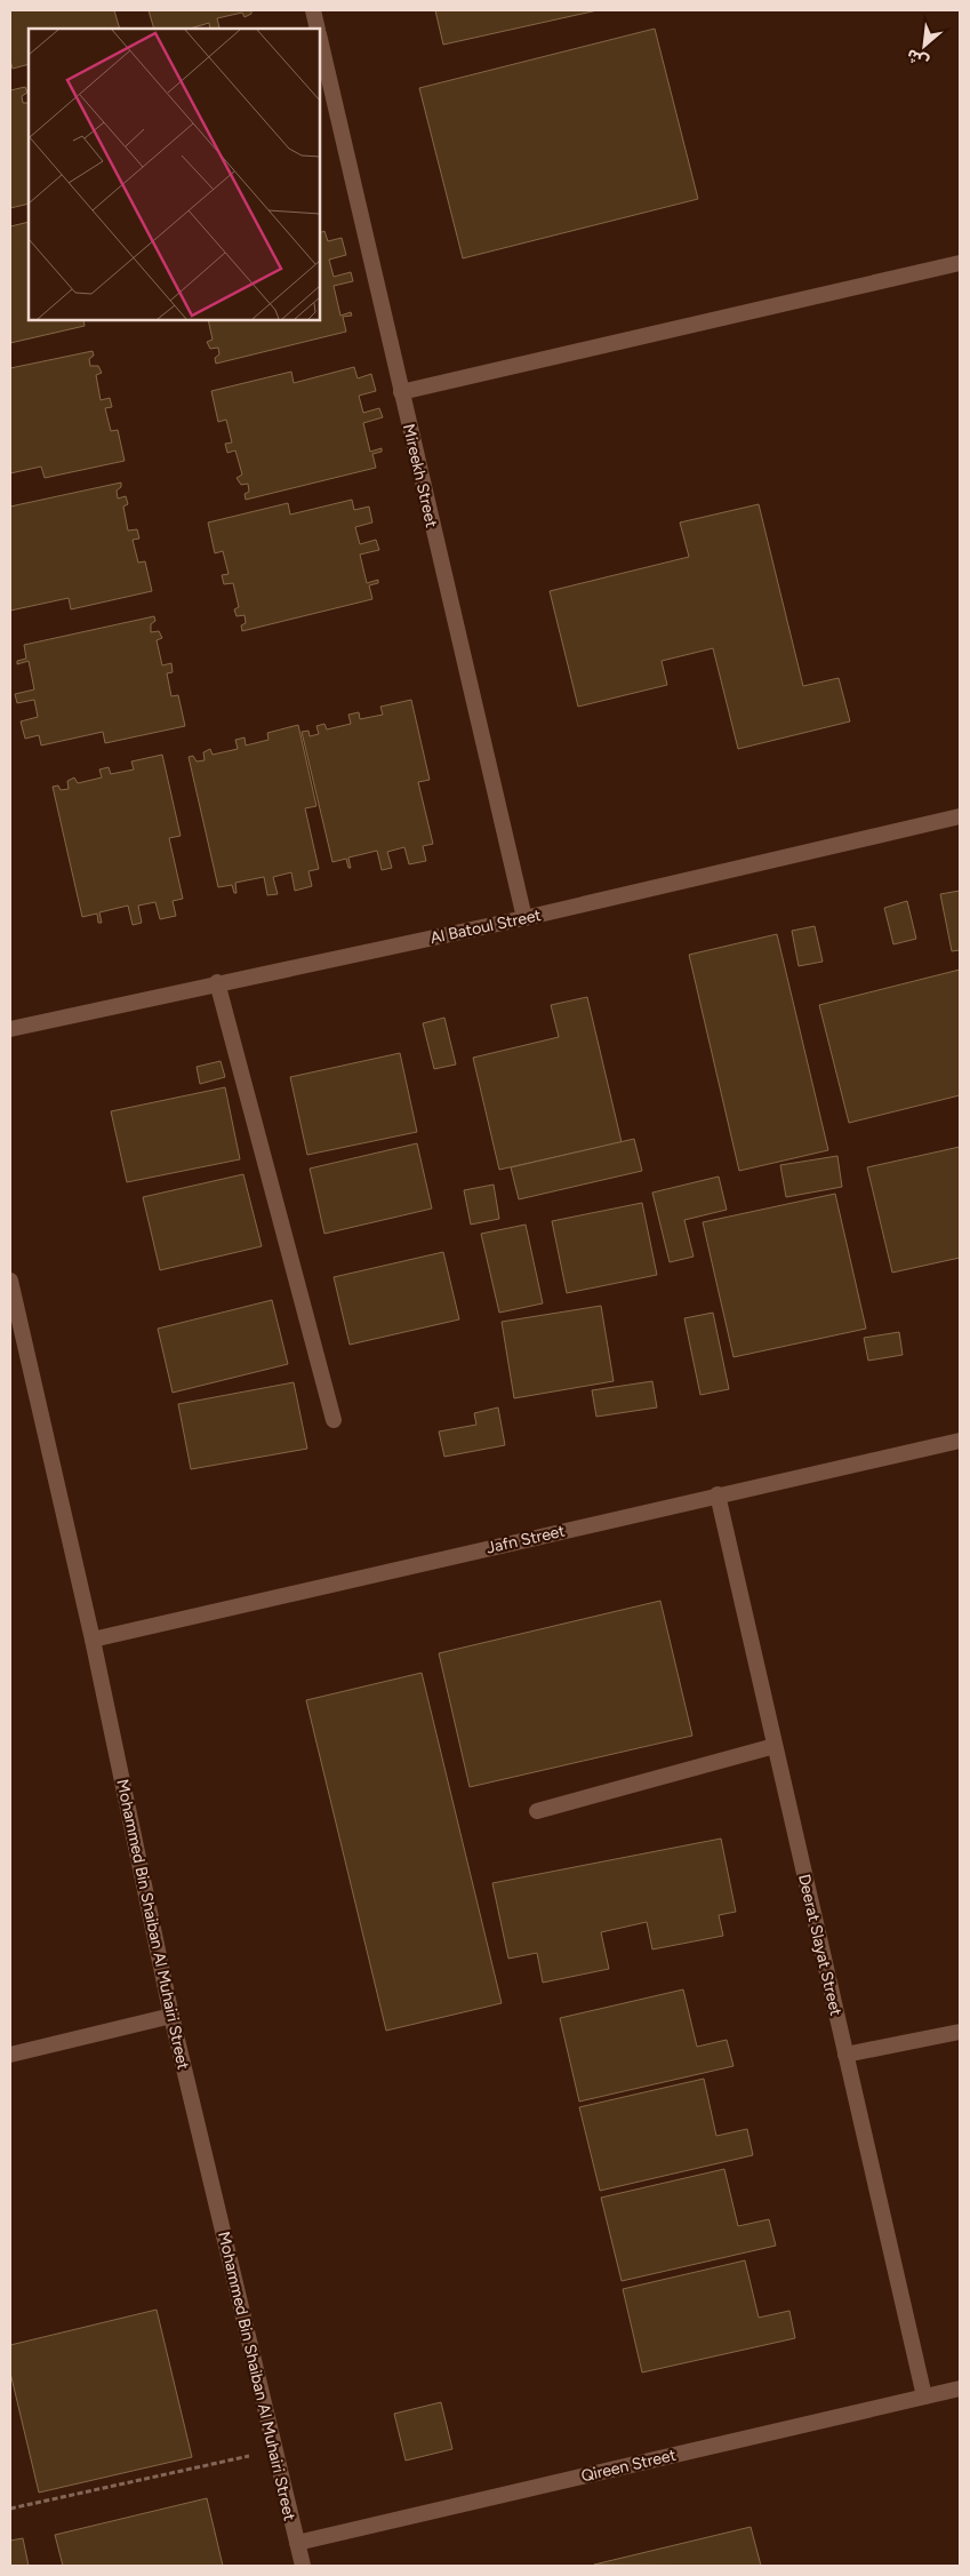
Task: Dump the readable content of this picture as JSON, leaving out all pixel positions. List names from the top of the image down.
{
  "streets": {
    "street": [
      "Mireekh Street",
      "Al Batoul Street",
      "Jafn Street",
      "Mohammed Bin Shaiban Al Muhairi Street",
      "Deerat Slayat Street",
      "Qireen Street"
    ]
  },
  "crossings": [
    ["Mireekh Street", "Al Batoul Street"],
    ["Jafn Street", "Mohammed Bin Shaiban Al Muhairi Street"],
    ["Jafn Street", "Deerat Slayat Street"],
    ["Mohammed Bin Shaiban Al Muhairi Street", "Qireen Street"],
    ["Deerat Slayat Street", "Qireen Street"]
  ],
  "north": "bottom left"
}
